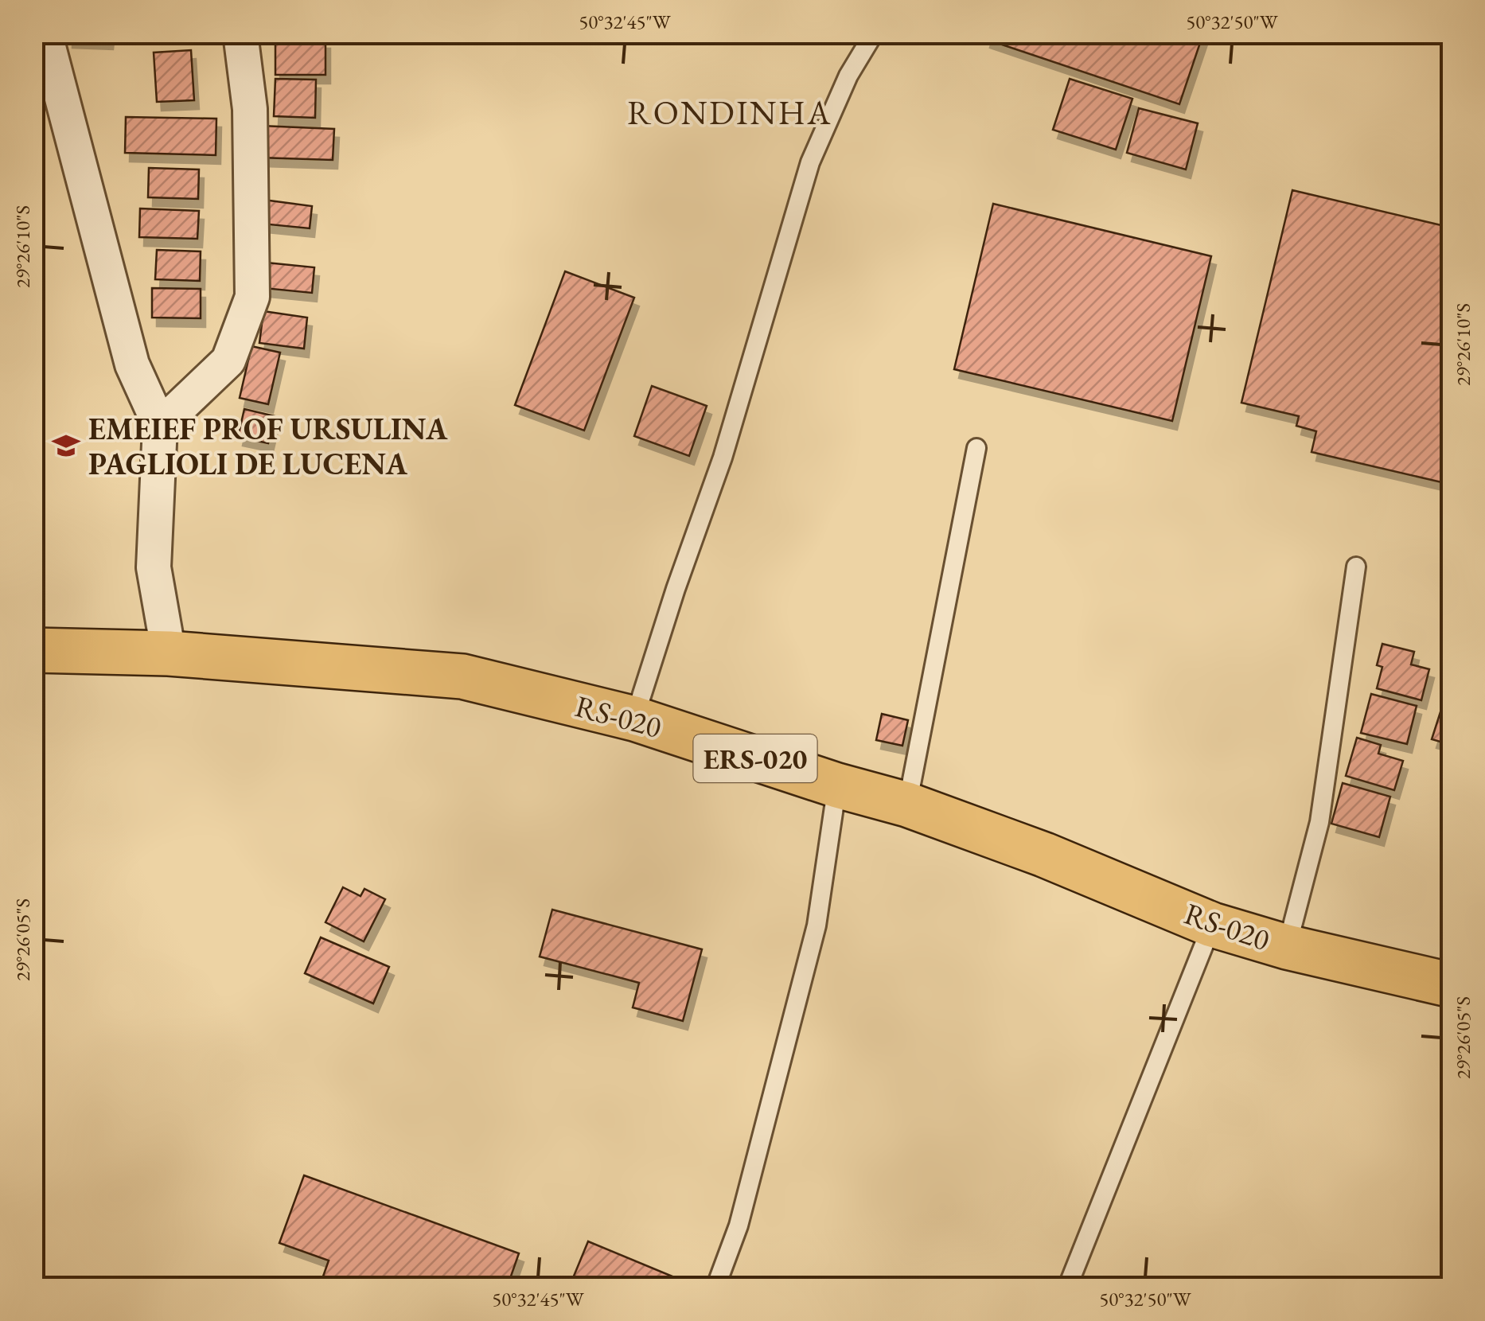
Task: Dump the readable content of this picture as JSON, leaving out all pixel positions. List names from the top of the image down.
{
  "streets": {
    "main road": ["RS-020", "ERS-020"]
  },
  "districts": ["RONDINHA"],
  "places": {
    "school or university": ["EMEIEF PROF URSULINA PAGLIOLI DE LUCENA"]
  },
  "coordinates": [
    "50°32'45\"W",
    "50°32'50\"W",
    "29°26'10\"S",
    "29°26'05\"S"
  ]
}
